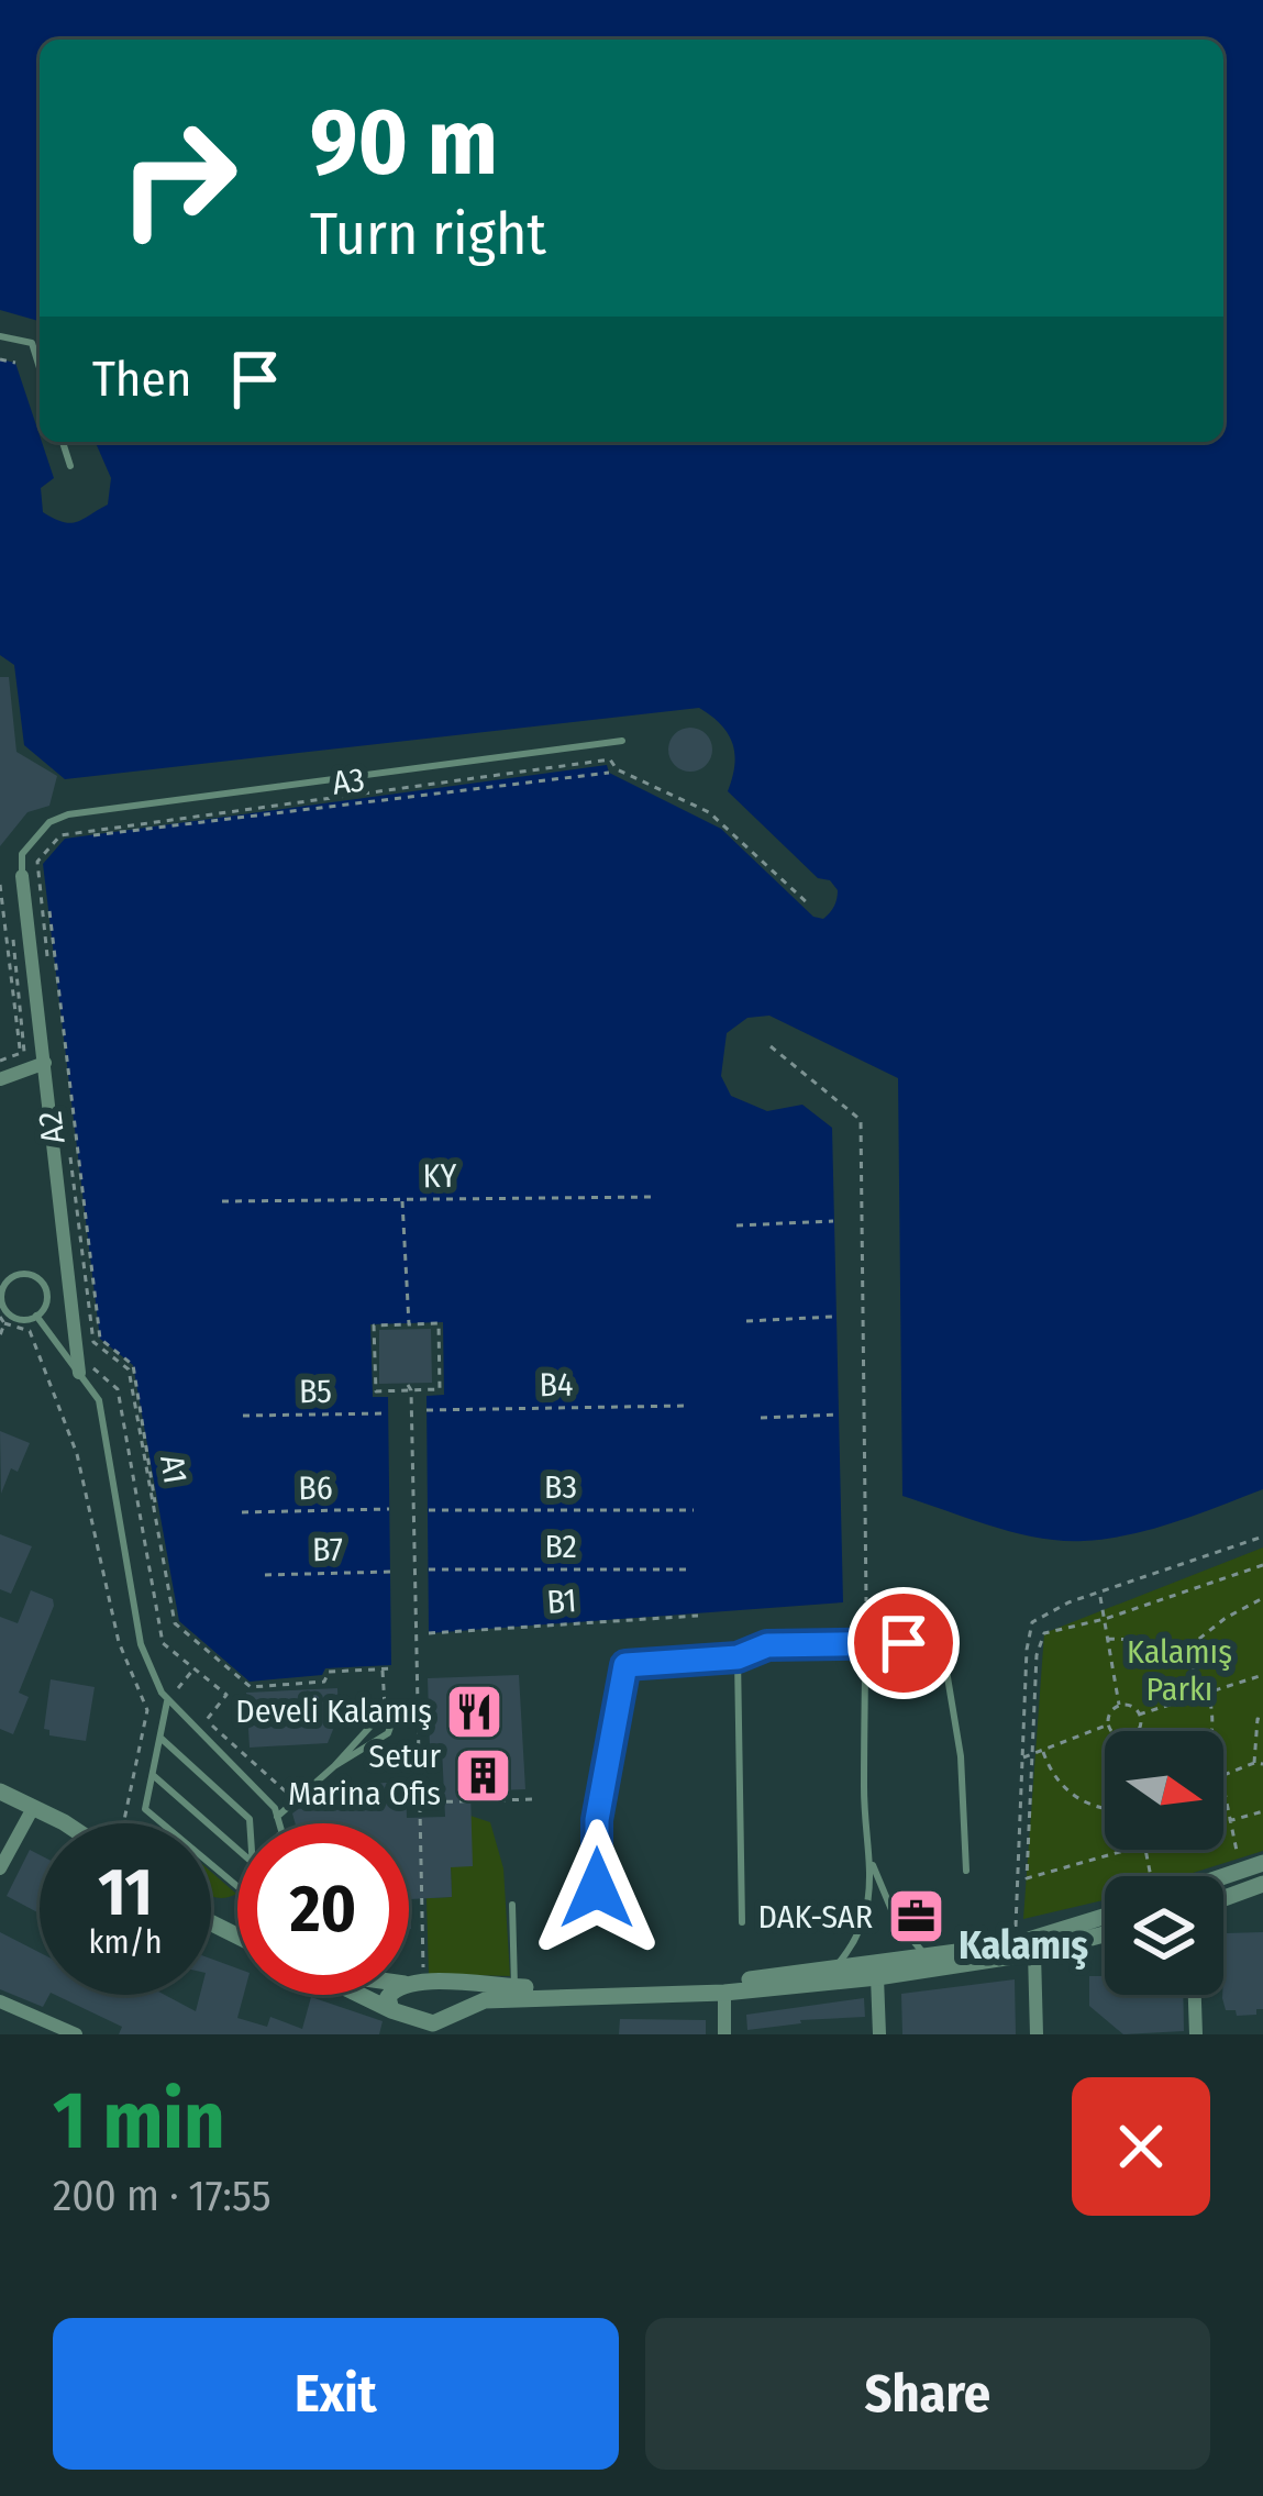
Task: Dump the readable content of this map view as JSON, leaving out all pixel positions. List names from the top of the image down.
{
  "streets": {
    "path": [
      "A3",
      "A2",
      "KY",
      "B4",
      "B5",
      "A1",
      "B3",
      "B6",
      "B2",
      "B7",
      "B1"
    ]
  },
  "crossings": [
    ["A2", "A1"]
  ],
  "districts": ["Kalamış"],
  "parks": ["Kalamış Parkı"],
  "places": {
    "restaurant": ["Develi Kalamış"],
    "building": ["Setur Marina Ofis"],
    "office": ["DAK-SAR"]
  },
  "north": "right",
  "page": {
    "turn": ["90 m", "Turn right"],
    "then": "Then",
    "speed": "11 km/h",
    "limit": "20",
    "heading": ["1 min", "200 m · 17:55"],
    "buttons": ["Exit", "Share"]
  }
}
